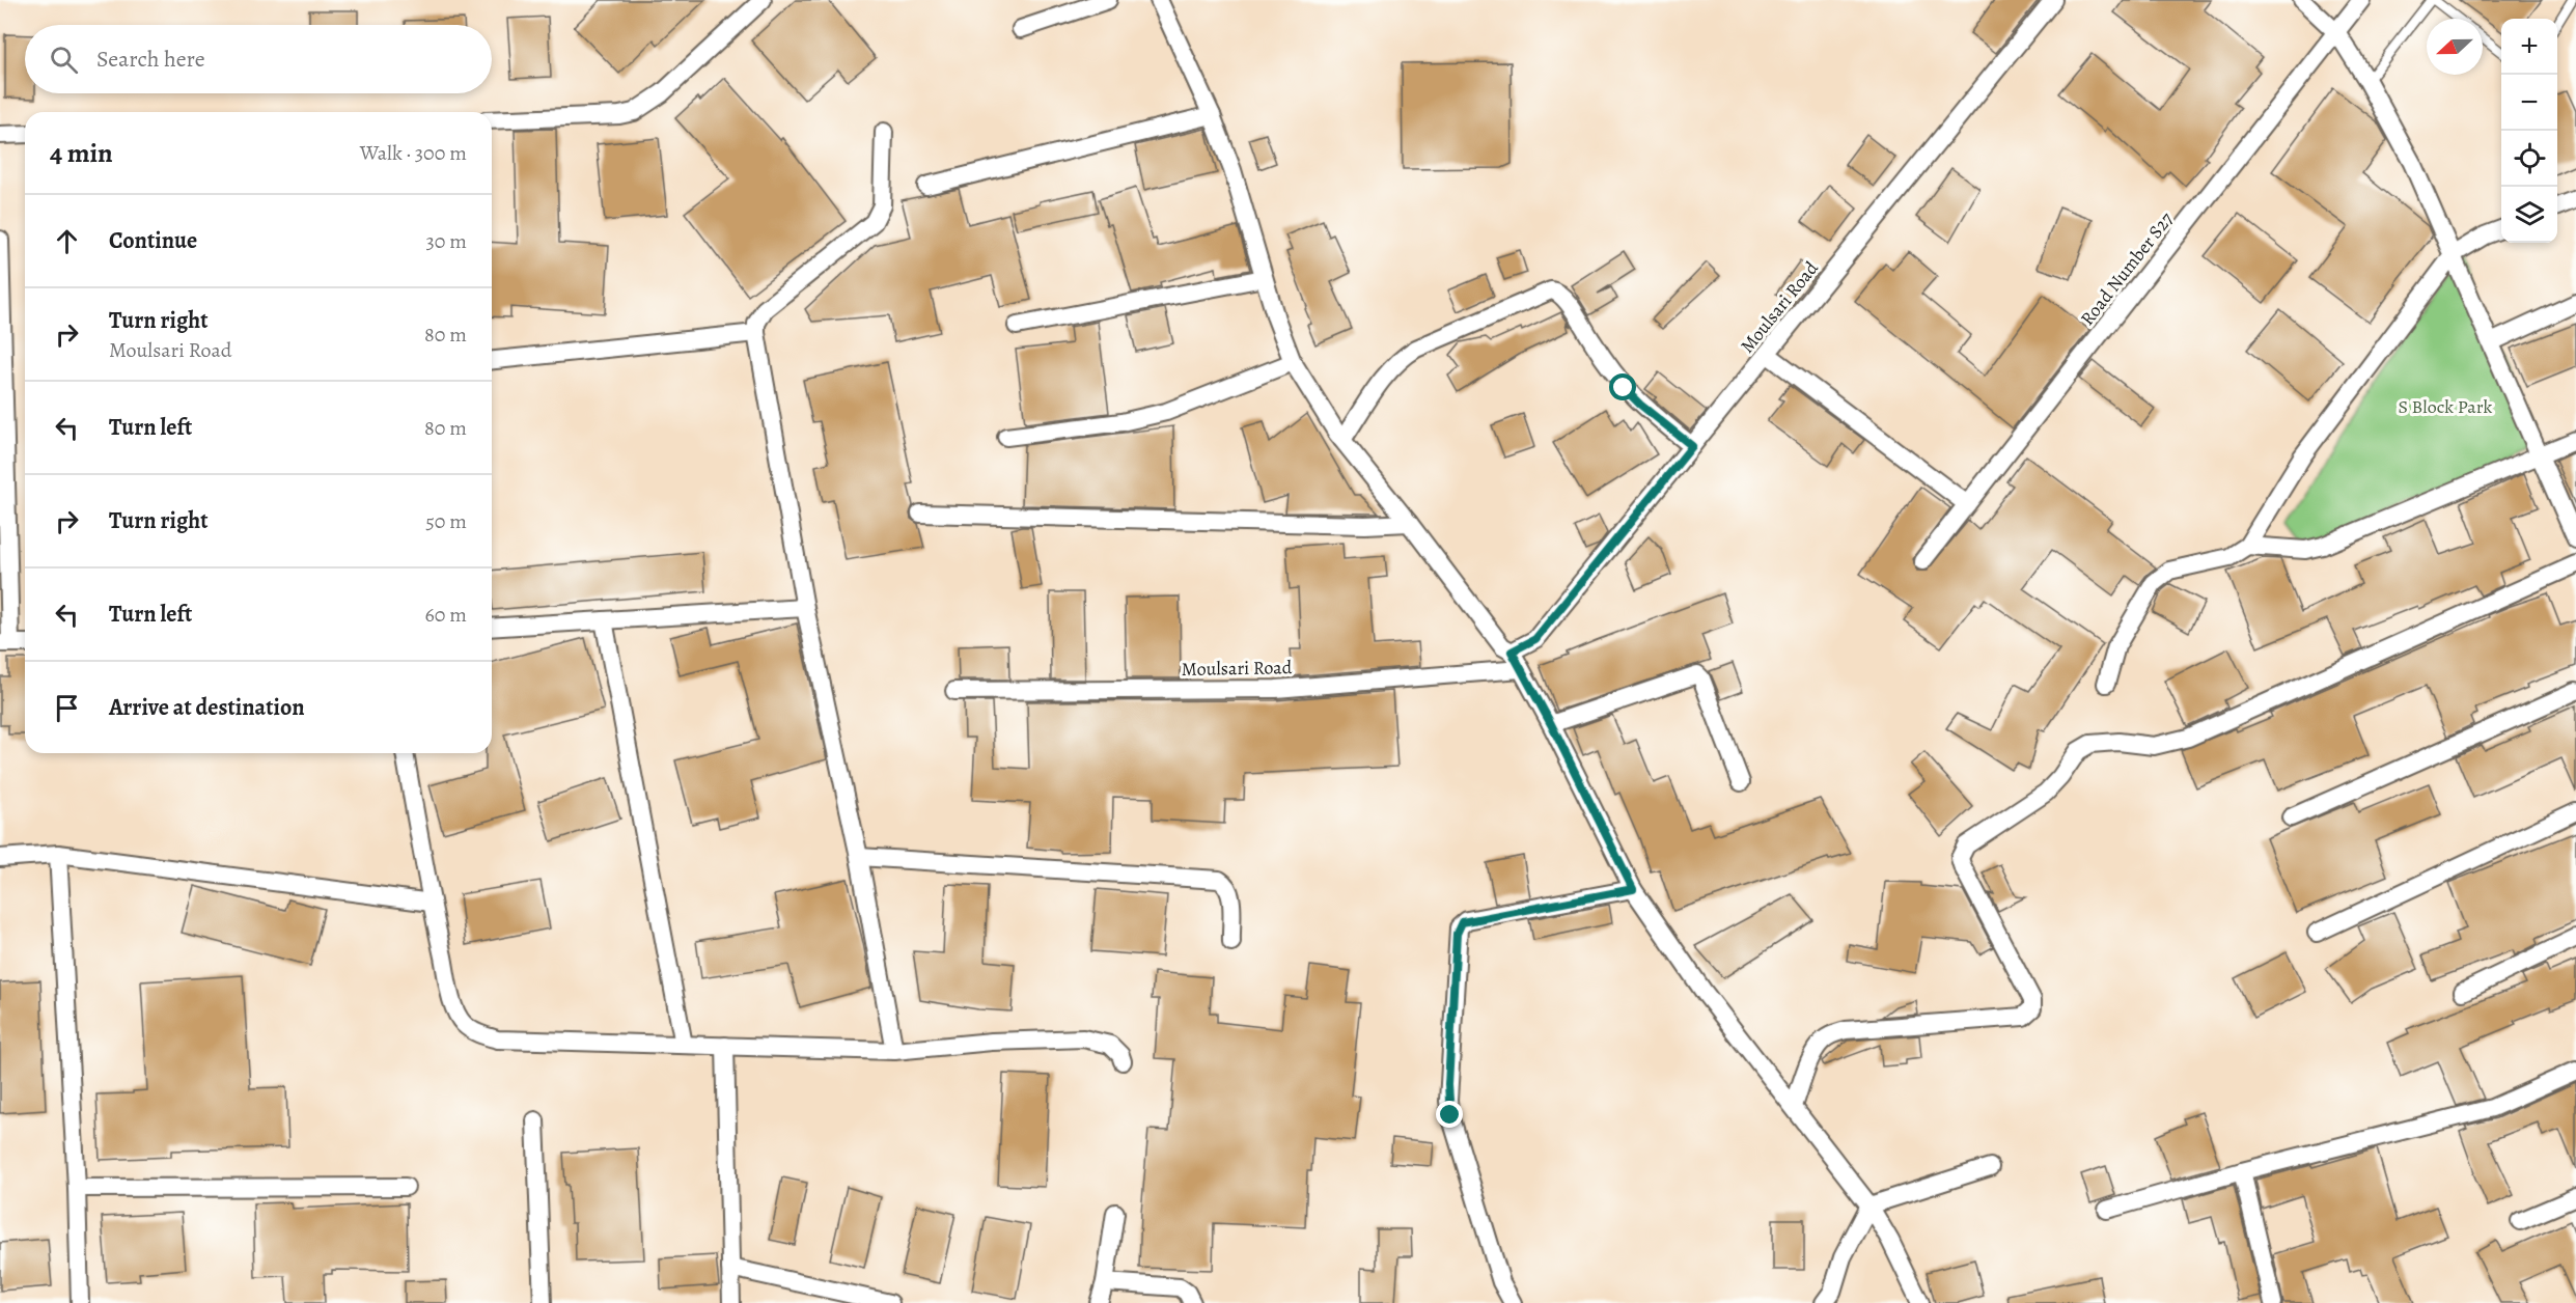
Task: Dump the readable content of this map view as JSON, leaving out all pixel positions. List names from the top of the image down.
{
  "streets": {
    "street": ["Road Number S27", "Moulsari Road"]
  },
  "parks": ["S Block Park"],
  "north": "left",
  "page": {
    "map_buttons": ["+", "−"],
    "search": "Search here",
    "heading": ["4 min", "Walk · 300 m"],
    "list": [
      ["Continue", "30 m"],
      ["Turn right", "Moulsari Road", "80 m"],
      ["Turn left", "80 m"],
      ["Turn right", "50 m"],
      ["Turn left", "60 m"],
      "Arrive at destination"
    ]
  }
}
